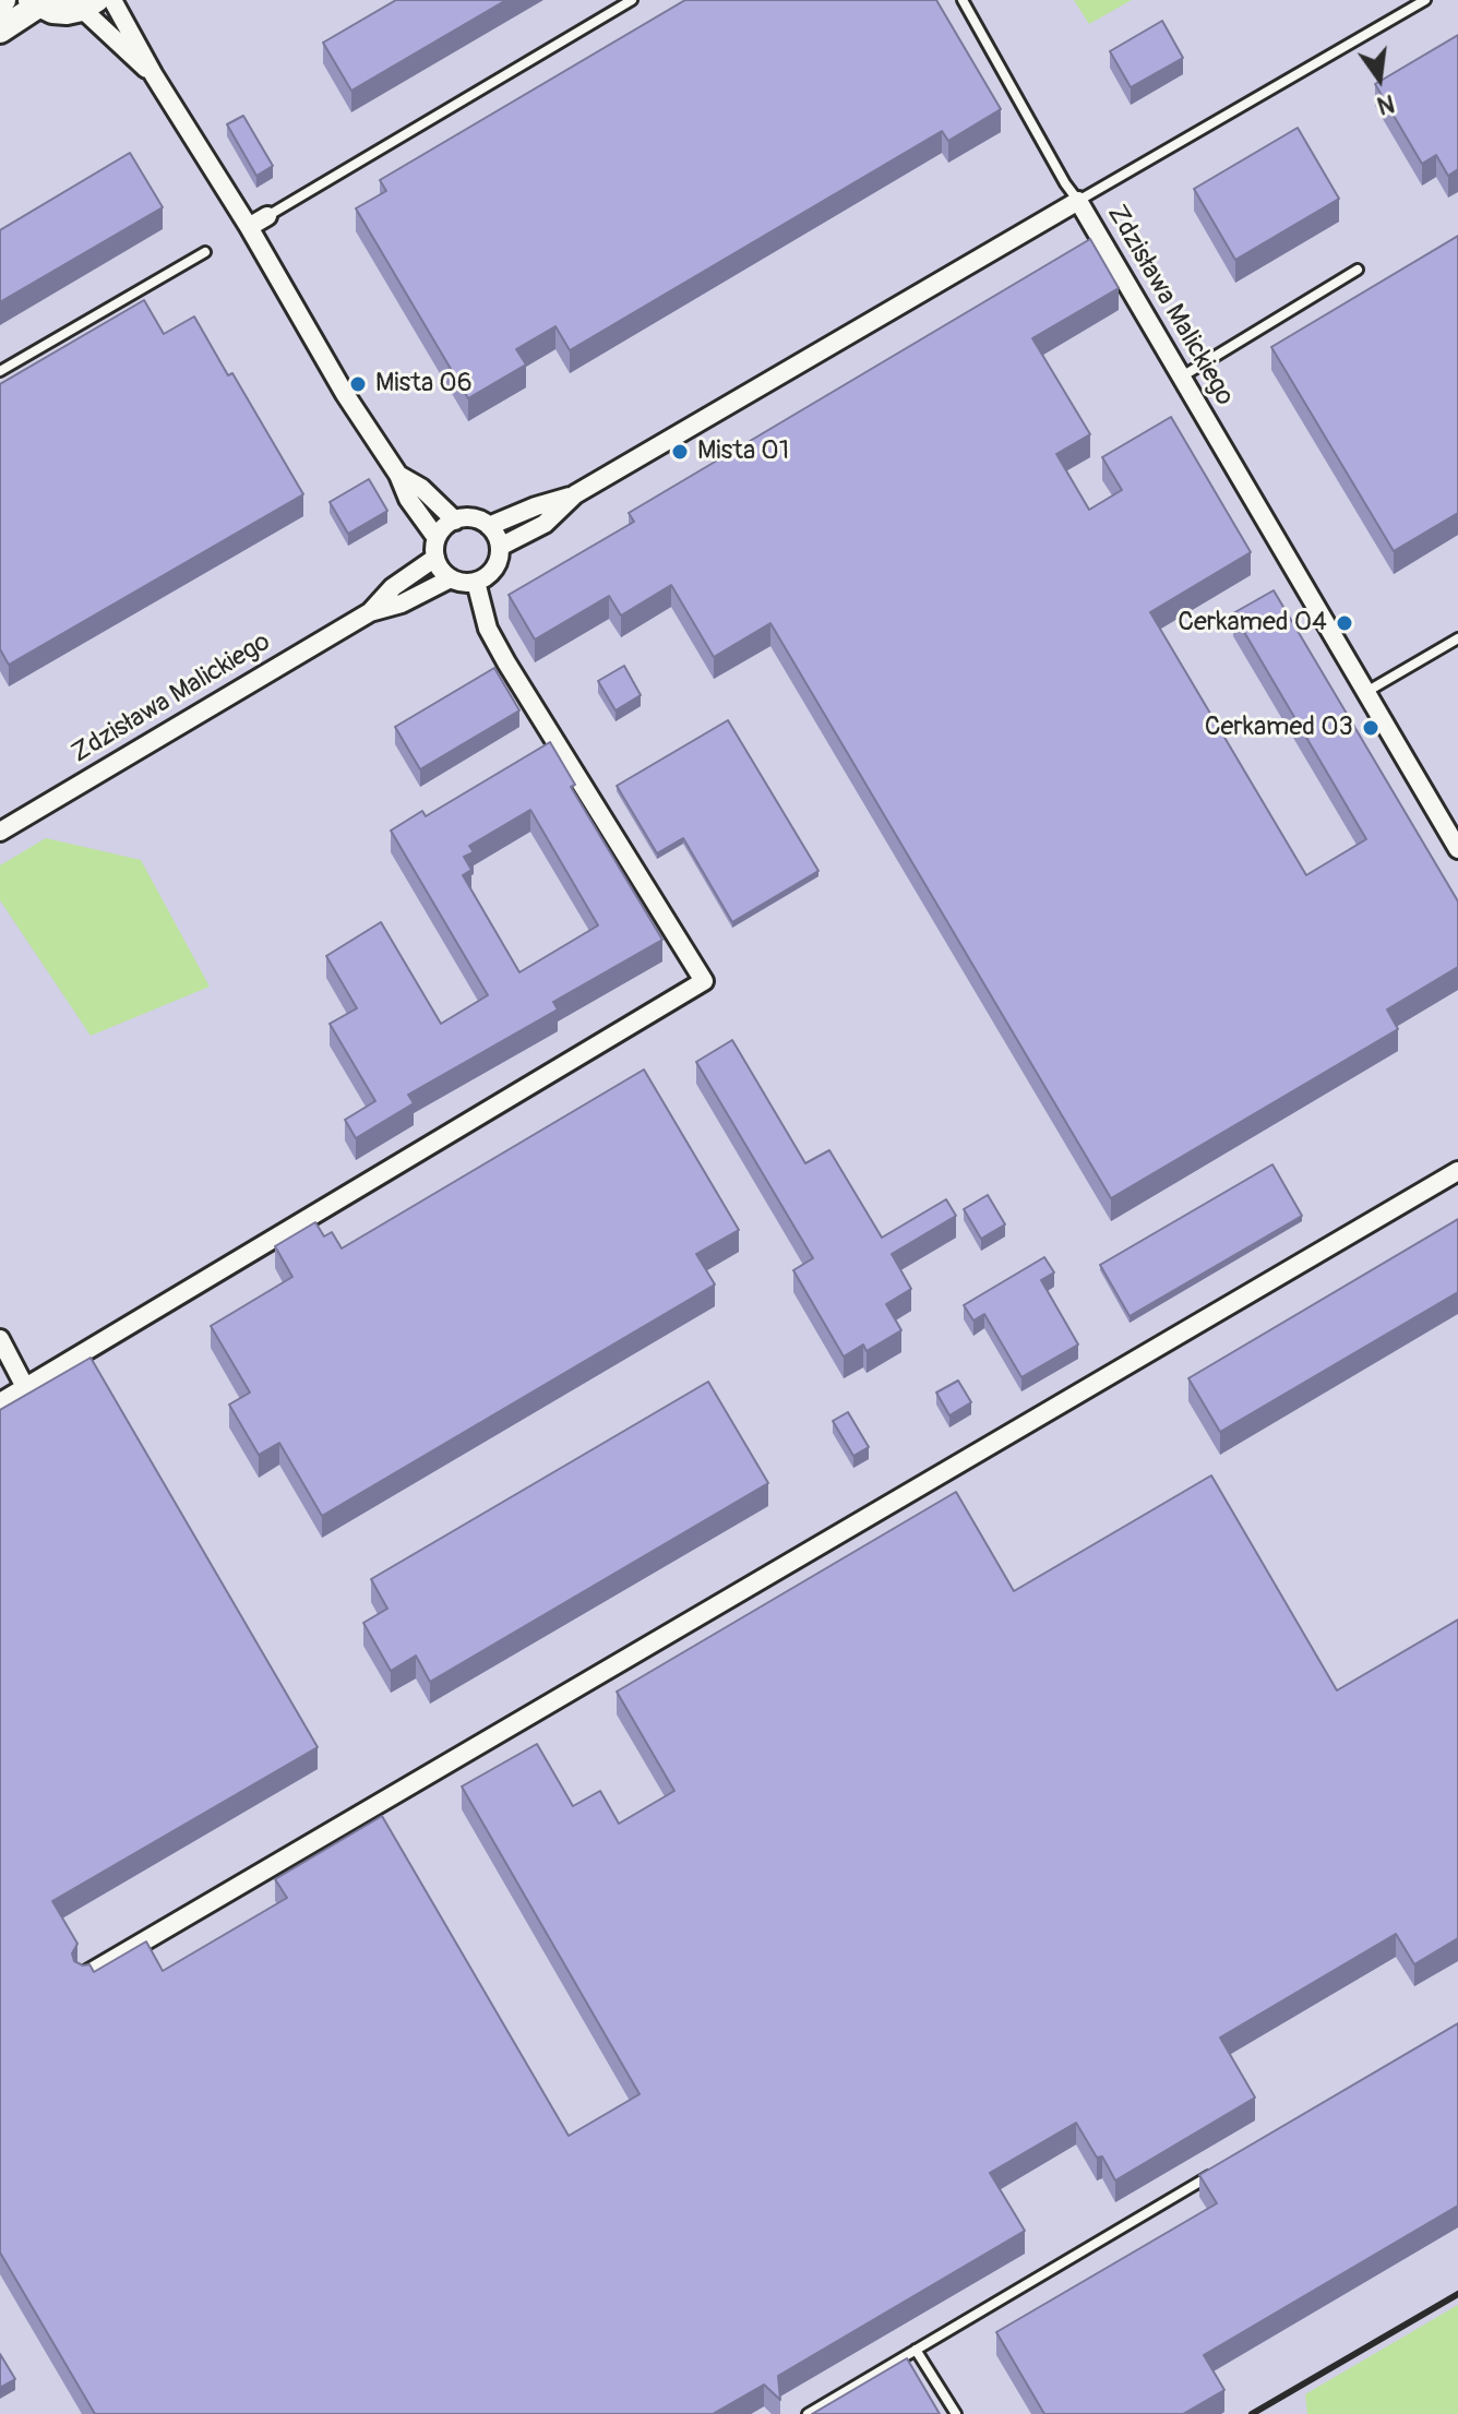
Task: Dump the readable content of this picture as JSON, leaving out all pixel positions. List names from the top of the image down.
{
  "streets": {
    "street": ["Zdzisława Malickiego"]
  },
  "places": [
    "Mista 06",
    "Mista 01",
    "Cerkamed 04",
    "Cerkamed 03"
  ],
  "north": "bottom"
}
